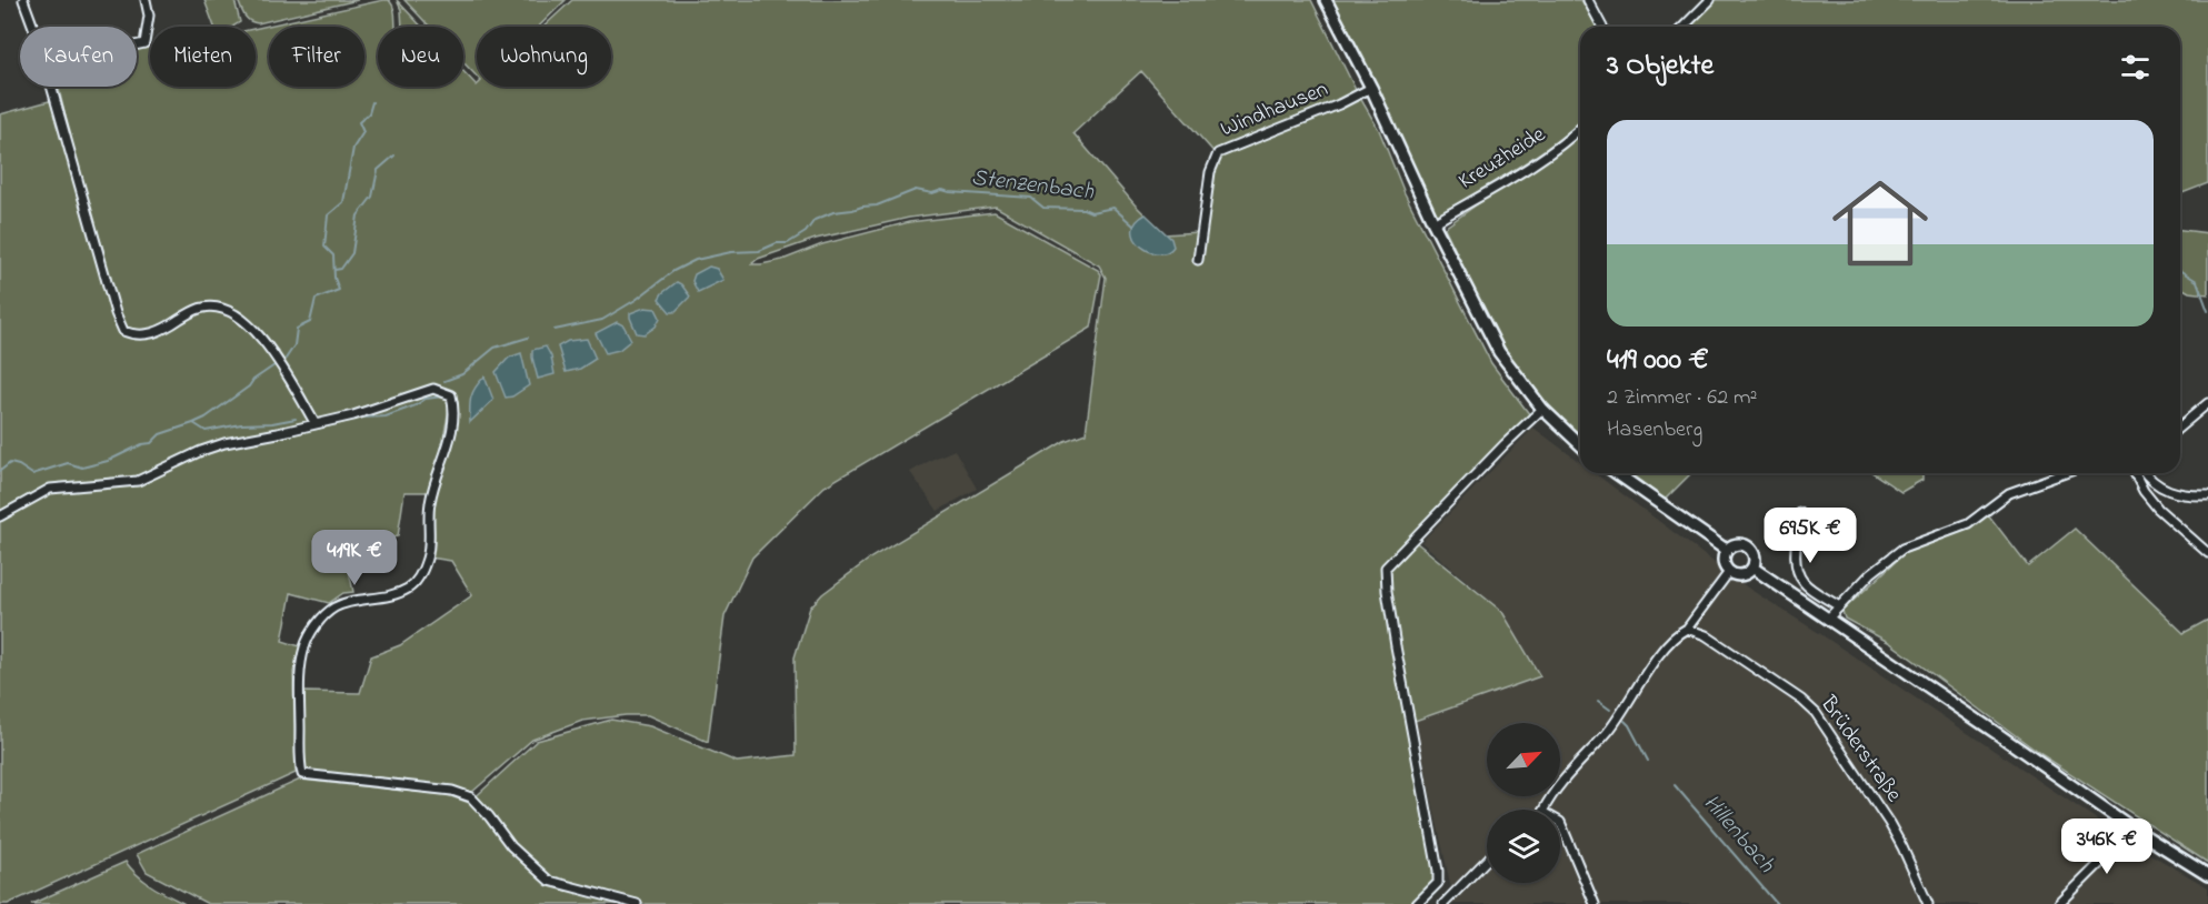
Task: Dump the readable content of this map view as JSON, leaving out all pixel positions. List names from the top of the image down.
{
  "streets": {
    "street": ["Windhausen", "Kreuzheide", "Brüderstraße"]
  },
  "water": ["Stenzenbach", "Hillenbach"],
  "north": "top right",
  "page": {
    "chip": [
      "Kaufen",
      "Mieten",
      "Filter",
      "Neu",
      "Wohnung"
    ],
    "heading": "3 Objekte",
    "list": [
      {
        "name": "419 000 €",
        "note": "2 Zimmer · 62 m² · Hasenberg"
      }
    ],
    "price": ["695K €", "419K €", "346K €"]
  }
}
